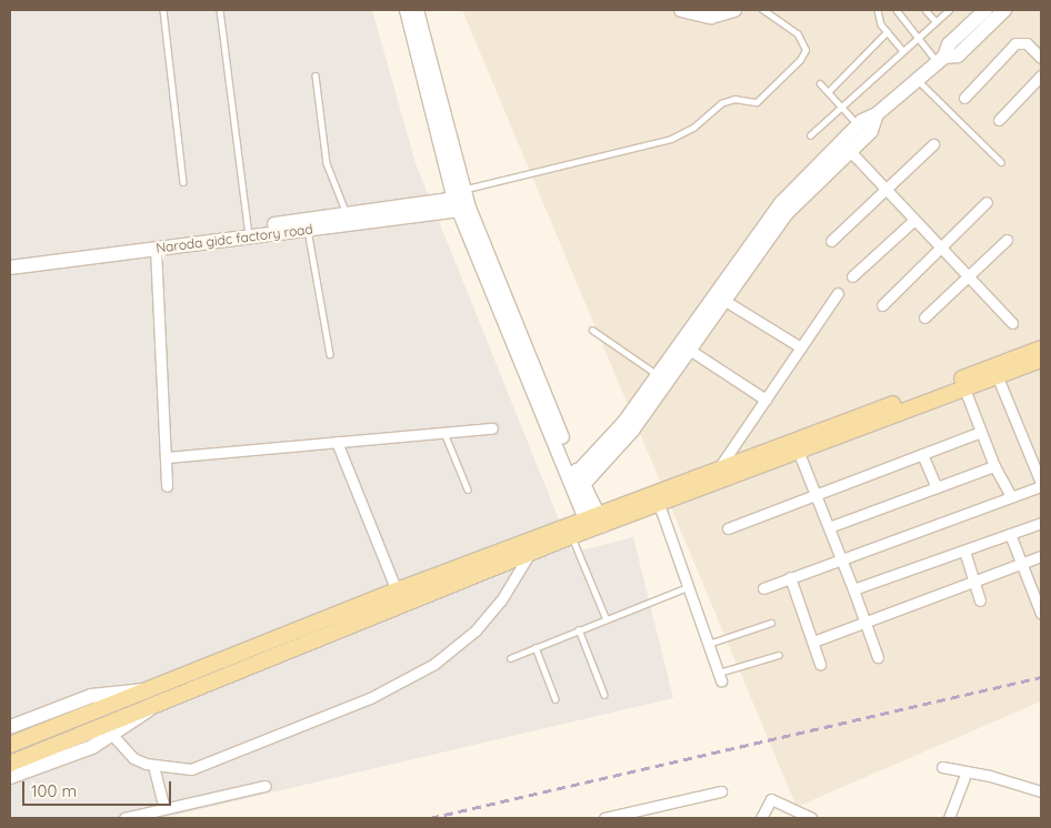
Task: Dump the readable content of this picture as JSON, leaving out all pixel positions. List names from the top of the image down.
{
  "streets": {
    "street": ["Naroda gidc factory road"]
  },
  "scale_bar": "100 m"
}
